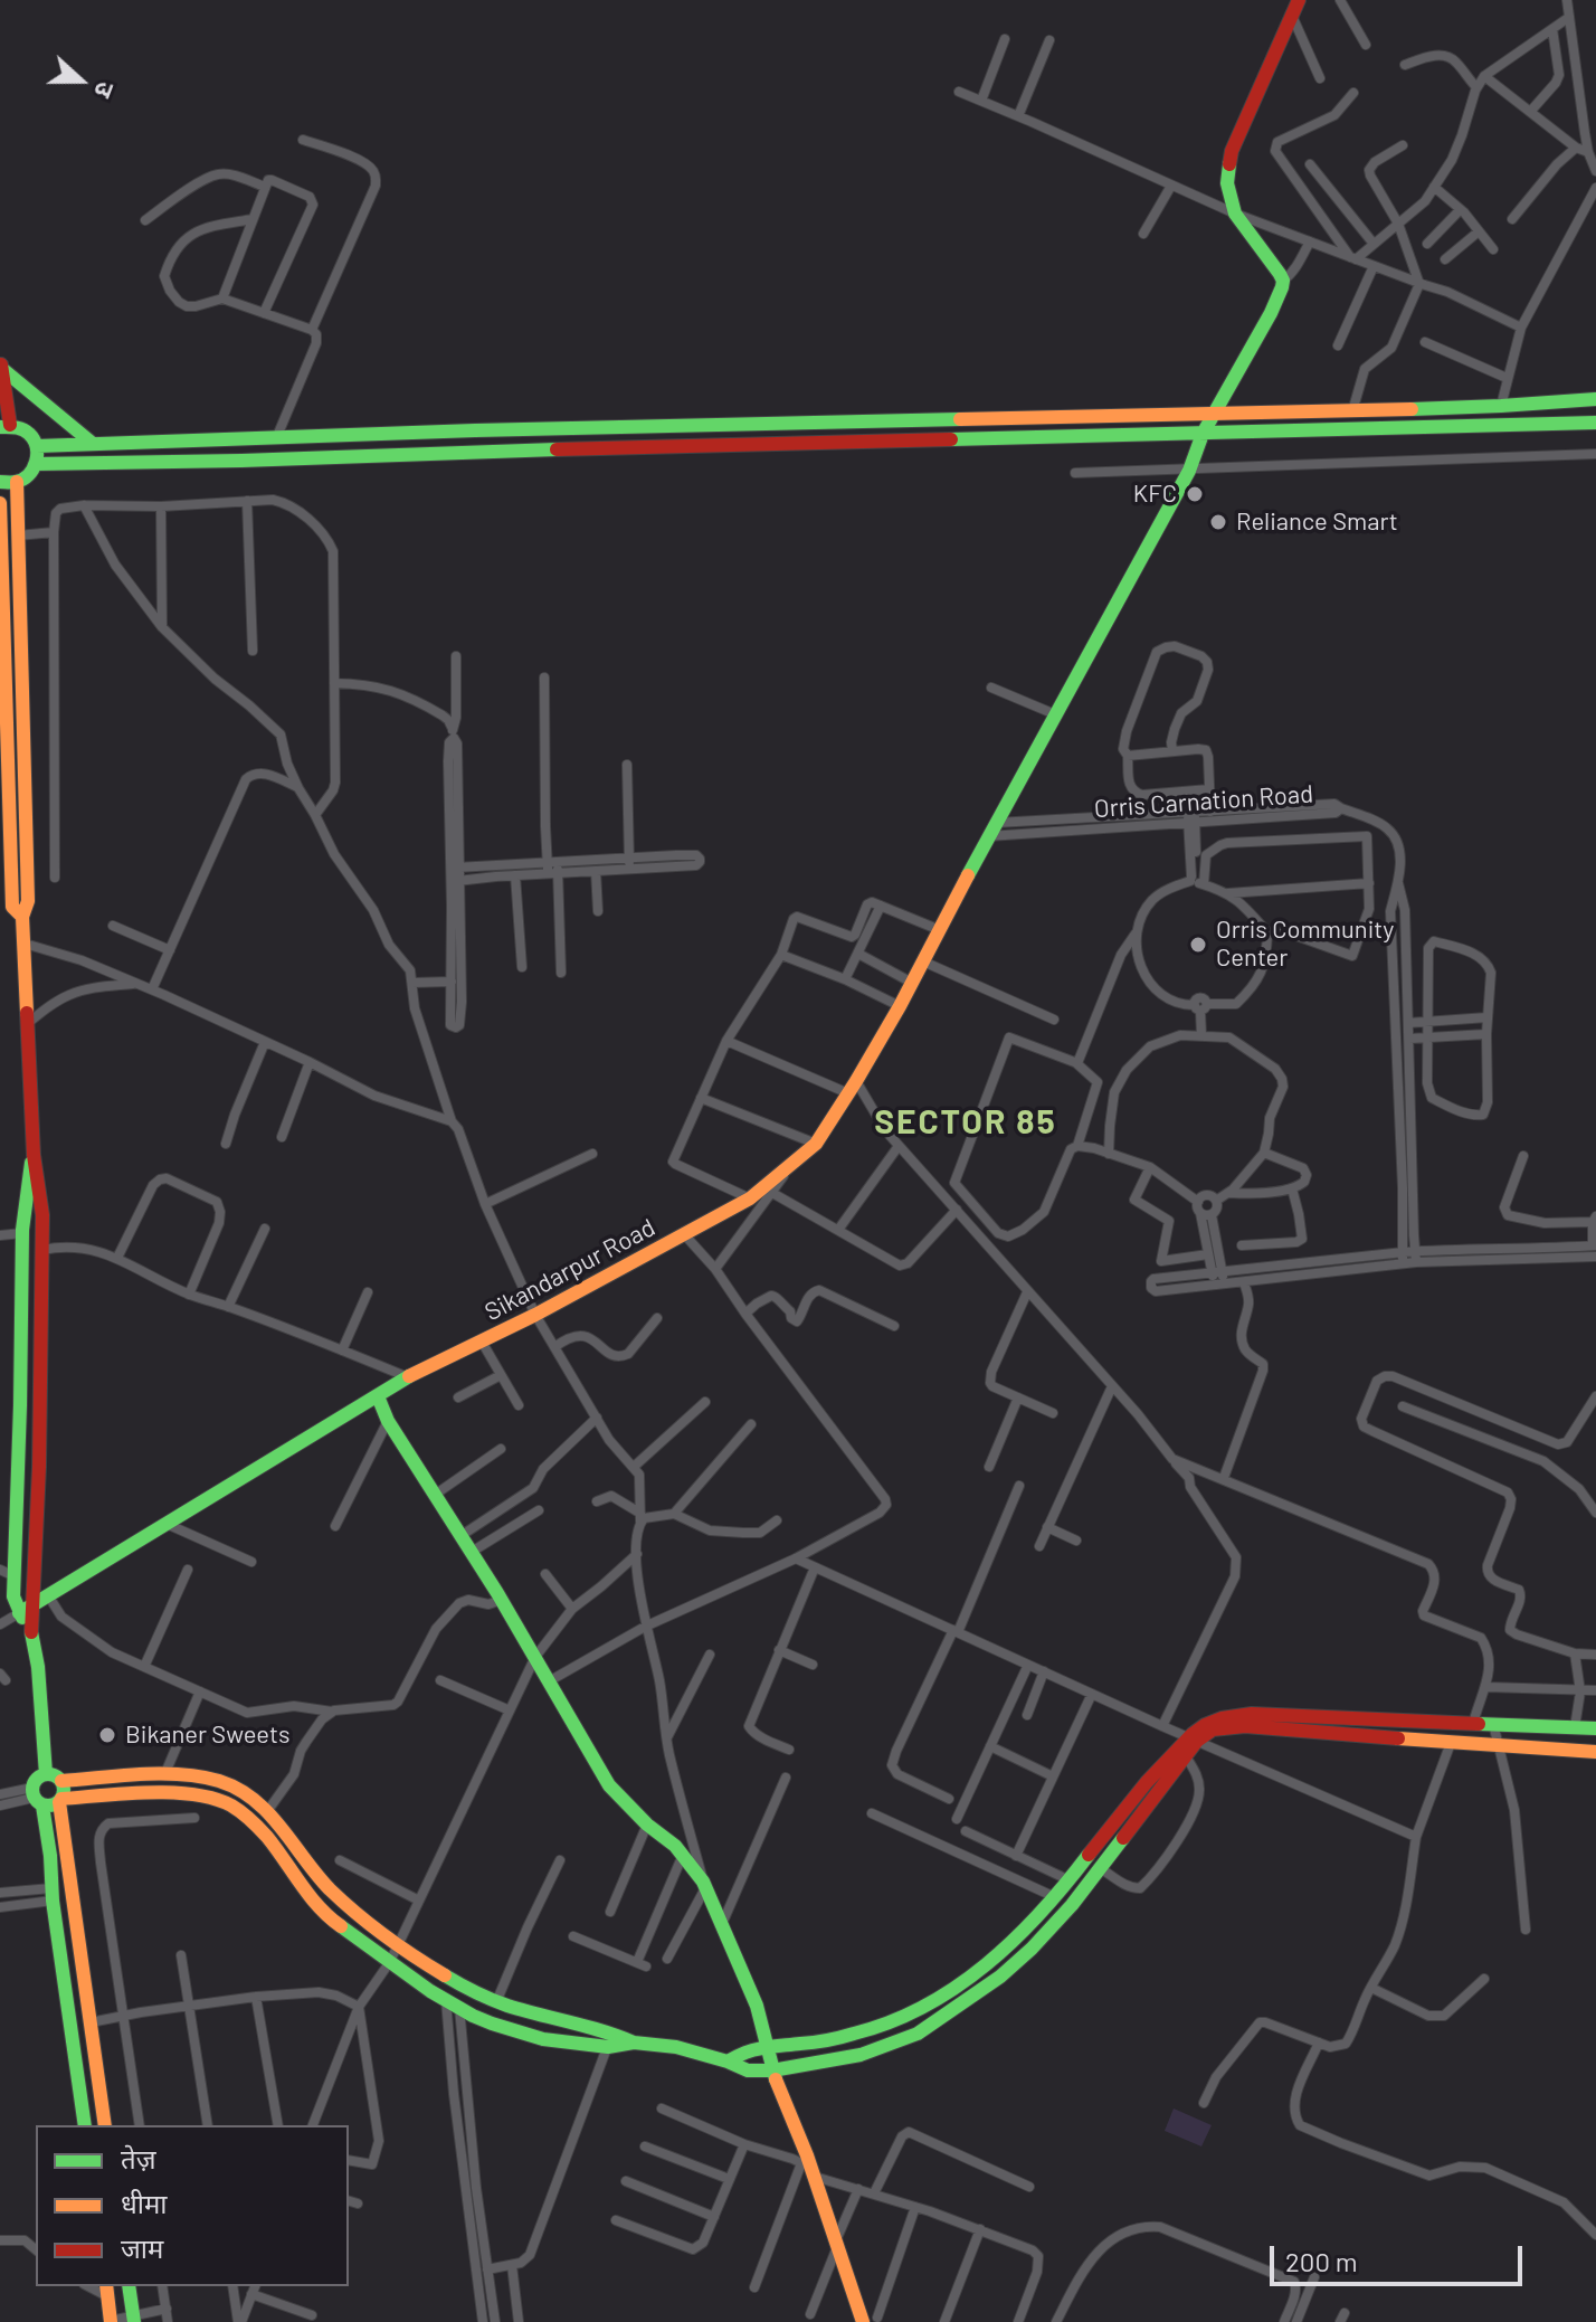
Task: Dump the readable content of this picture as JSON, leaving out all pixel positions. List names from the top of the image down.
{
  "streets": {
    "street": ["Orris Carnation Road", "Sikandarpur Road"]
  },
  "crossings": [
    ["Orris Carnation Road", "Sikandarpur Road"]
  ],
  "districts": ["SECTOR 85"],
  "places": [
    "KFC",
    "Reliance Smart",
    "Orris Community Center",
    "Bikaner Sweets"
  ],
  "legend": ["तेज़", "धीमा", "जाम"],
  "scale_bar": "200 m",
  "north": "right"
}
